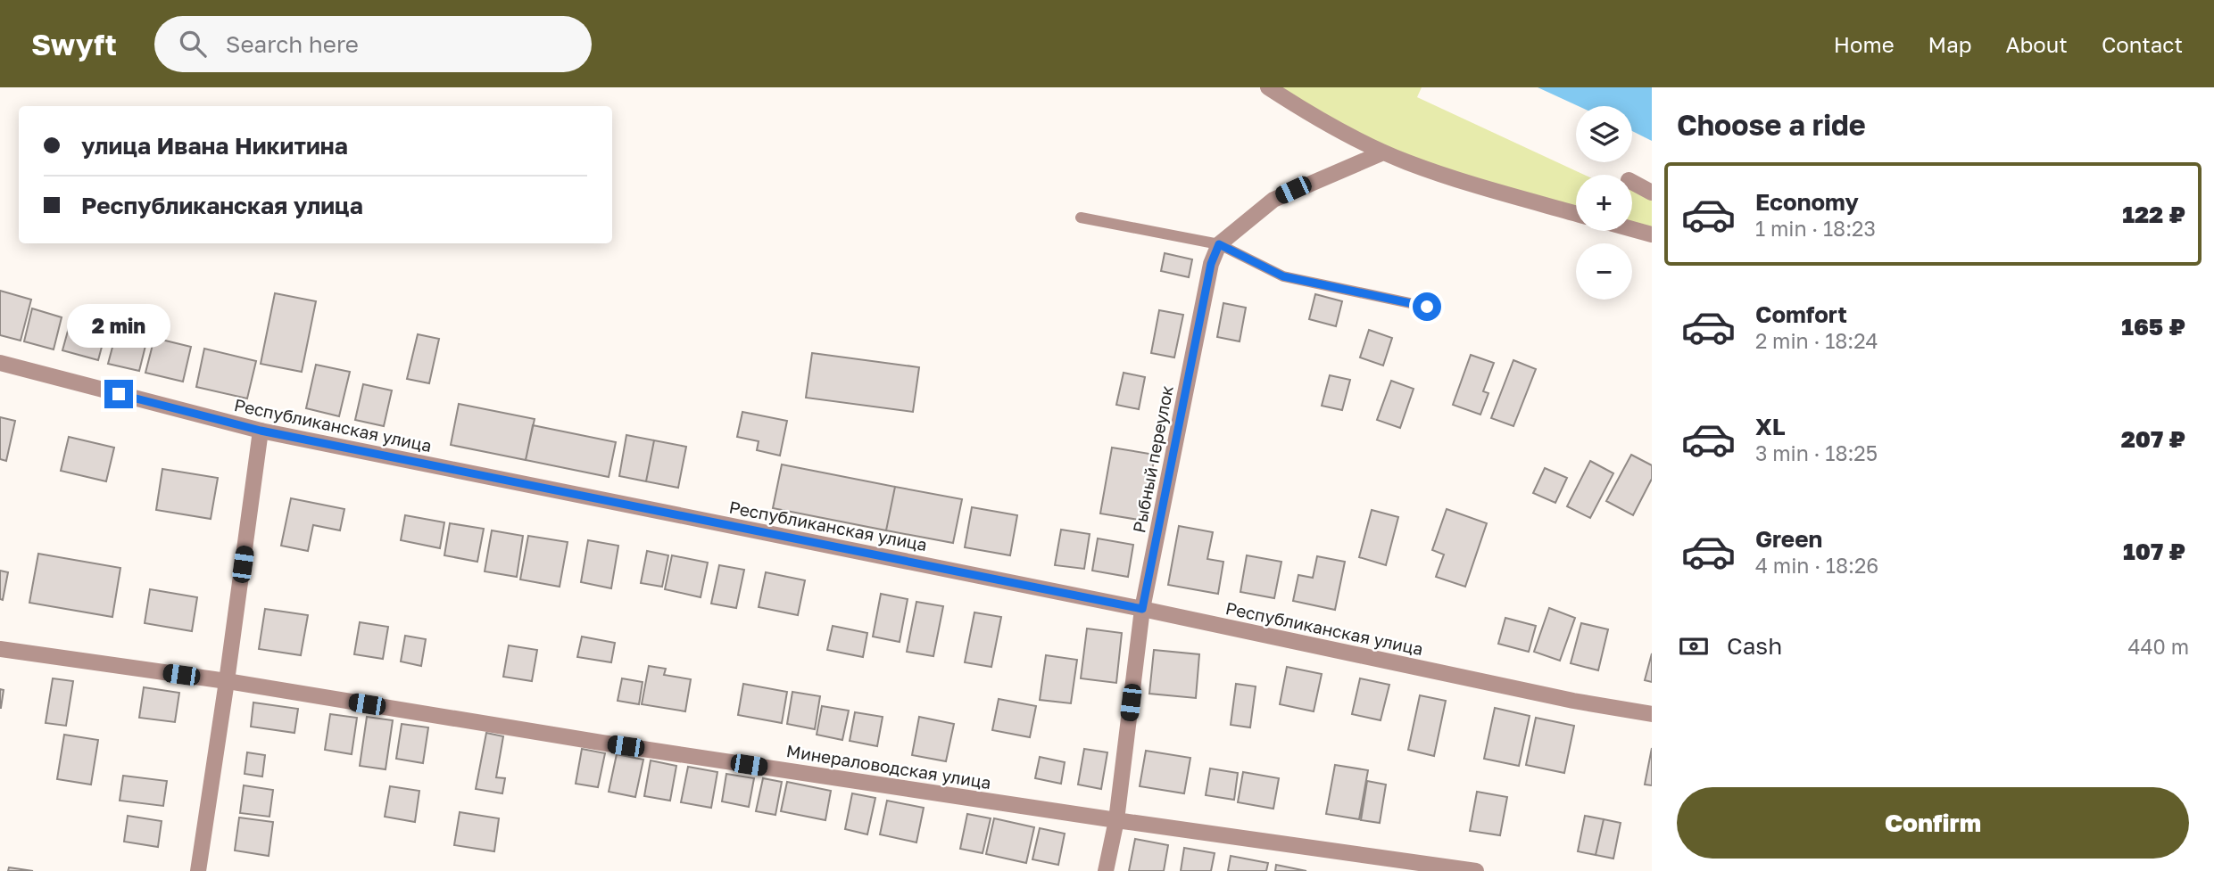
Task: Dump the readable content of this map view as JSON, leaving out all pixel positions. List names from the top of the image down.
{
  "streets": {
    "street": ["Республиканская улица", "Рыбный переулок", "Минераловодская улица"]
  },
  "crossings": [
    ["Республиканская улица", "Рыбный переулок"],
    ["Рыбный переулок", "Минераловодская улица"]
  ],
  "page": {
    "header": "Swyft",
    "search": "Search here",
    "nav": [
      "Home",
      "Map",
      "About",
      "Contact"
    ],
    "heading": "Choose a ride",
    "map_buttons": ["+", "−"],
    "banner": ["улица Ивана Никитина", "Республиканская улица"],
    "list": [
      {
        "name": "Economy",
        "note": "1 min · 18:23",
        "value": "122 ₽"
      },
      {
        "name": "Comfort",
        "note": "2 min · 18:24",
        "value": "165 ₽"
      },
      {
        "name": "XL",
        "note": "3 min · 18:25",
        "value": "207 ₽"
      },
      {
        "name": "Green",
        "note": "4 min · 18:26",
        "value": "107 ₽"
      }
    ],
    "bubble": "2 min",
    "pay": ["Cash", "440 m"],
    "buttons": "Confirm"
  }
}
